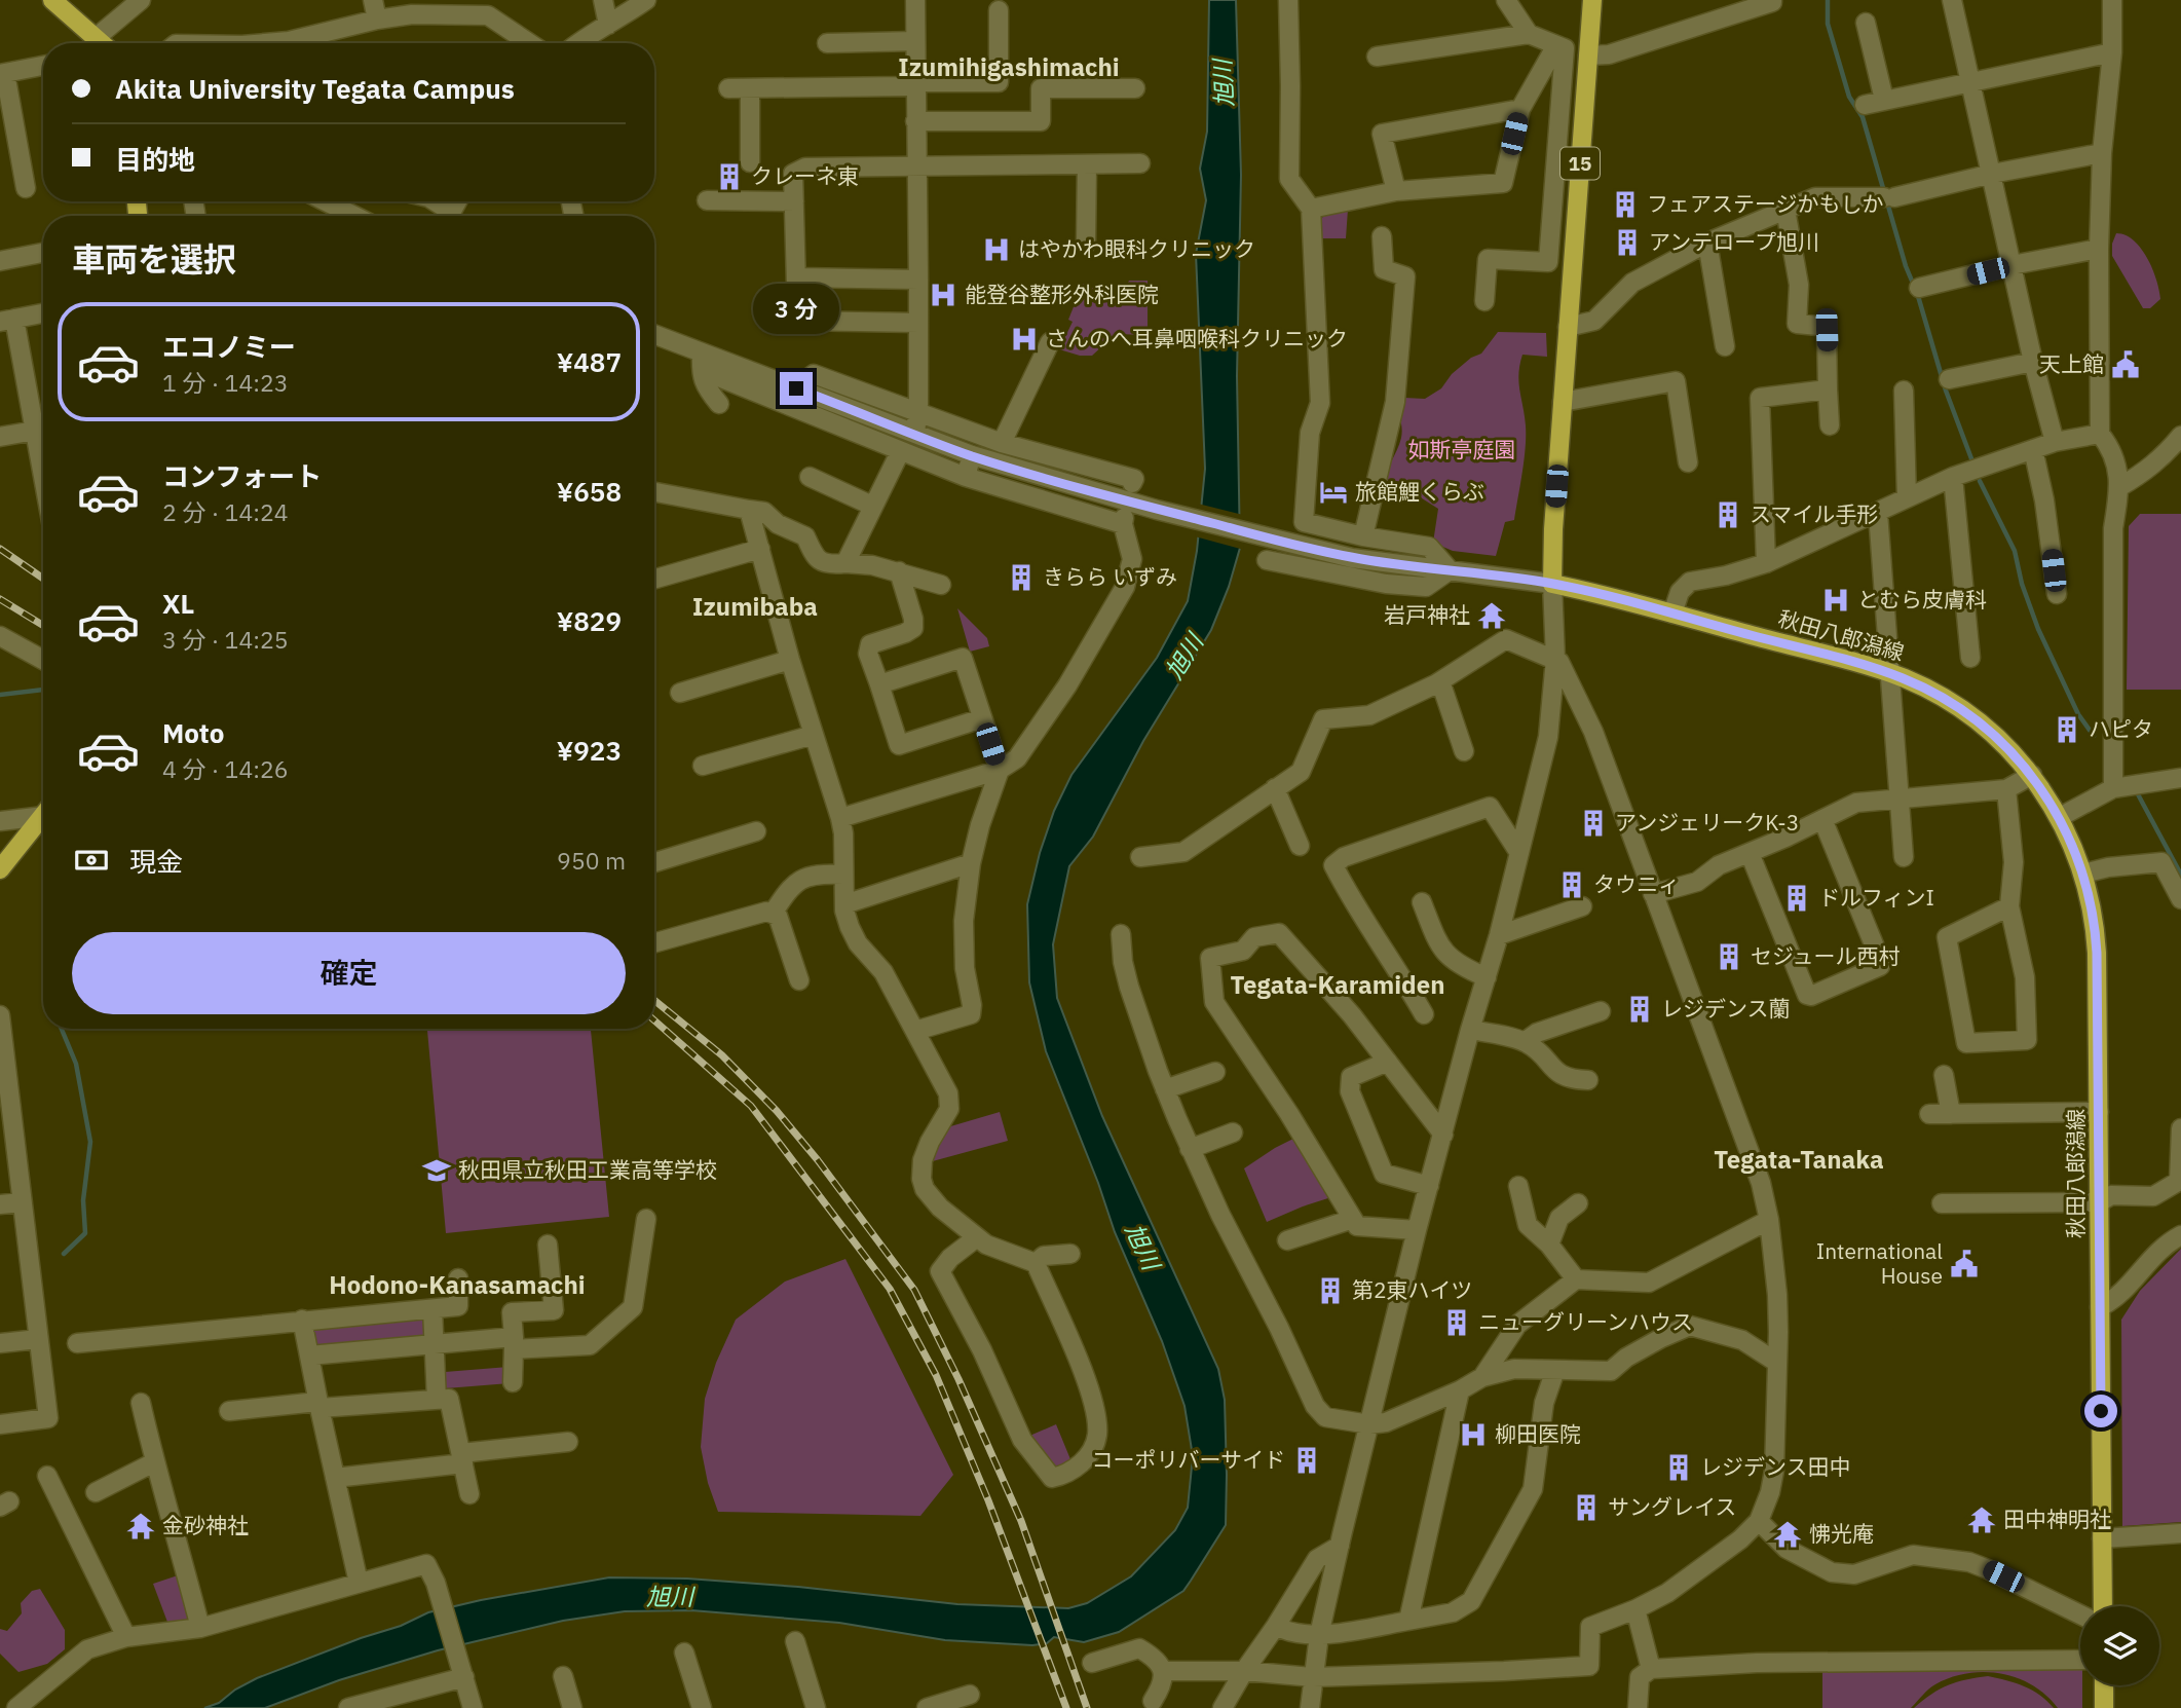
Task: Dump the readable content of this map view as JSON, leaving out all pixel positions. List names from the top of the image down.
{
  "streets": {
    "main road": ["15", "秋田八郎潟線"]
  },
  "crossings": [
    ["15", "秋田八郎潟線"]
  ],
  "districts": [
    "Izumihigashimachi",
    "Izumibaba",
    "Tegata-Karamiden",
    "Tegata-Tanaka",
    "Hodono-Kanasamachi"
  ],
  "water": ["旭川"],
  "parks": ["如斯亭庭園"],
  "places": {
    "building": [
      "クレーネ東",
      "フェアステージかもしか",
      "アンテロープ旭川",
      "スマイル手形",
      "きらら いずみ",
      "ハピタ",
      "アンジェリークK-3",
      "タウニィ",
      "ドルフィンI",
      "セジュール西村",
      "レジデンス蘭",
      "第2東ハイツ",
      "ニューグリーンハウス",
      "コーポリバーサイド",
      "レジデンス田中",
      "サングレイス"
    ],
    "hospital": [
      "はやかわ眼科クリニック",
      "能登谷整形外科医院",
      "さんのへ耳鼻咽喉科クリニック",
      "とむら皮膚科",
      "柳田医院"
    ],
    "public building": ["天上館", "International House"],
    "hotel": ["旅館鯉くらぶ"],
    "temple": [
      "岩戸神社",
      "田中神明社",
      "金砂神社",
      "怫光庵"
    ],
    "school or university": ["秋田県立秋田工業高等学校"]
  },
  "page": {
    "banner": ["Akita University Tegata Campus", "目的地"],
    "heading": "車両を選択",
    "bubble": "3 分",
    "list": [
      {
        "name": "エコノミー",
        "note": "1 分 · 14:23",
        "value": "¥487"
      },
      {
        "name": "コンフォート",
        "note": "2 分 · 14:24",
        "value": "¥658"
      },
      {
        "name": "XL",
        "note": "3 分 · 14:25",
        "value": "¥829"
      },
      {
        "name": "Moto",
        "note": "4 分 · 14:26",
        "value": "¥923"
      }
    ],
    "pay": ["現金", "950 m"],
    "buttons": "確定"
  }
}
